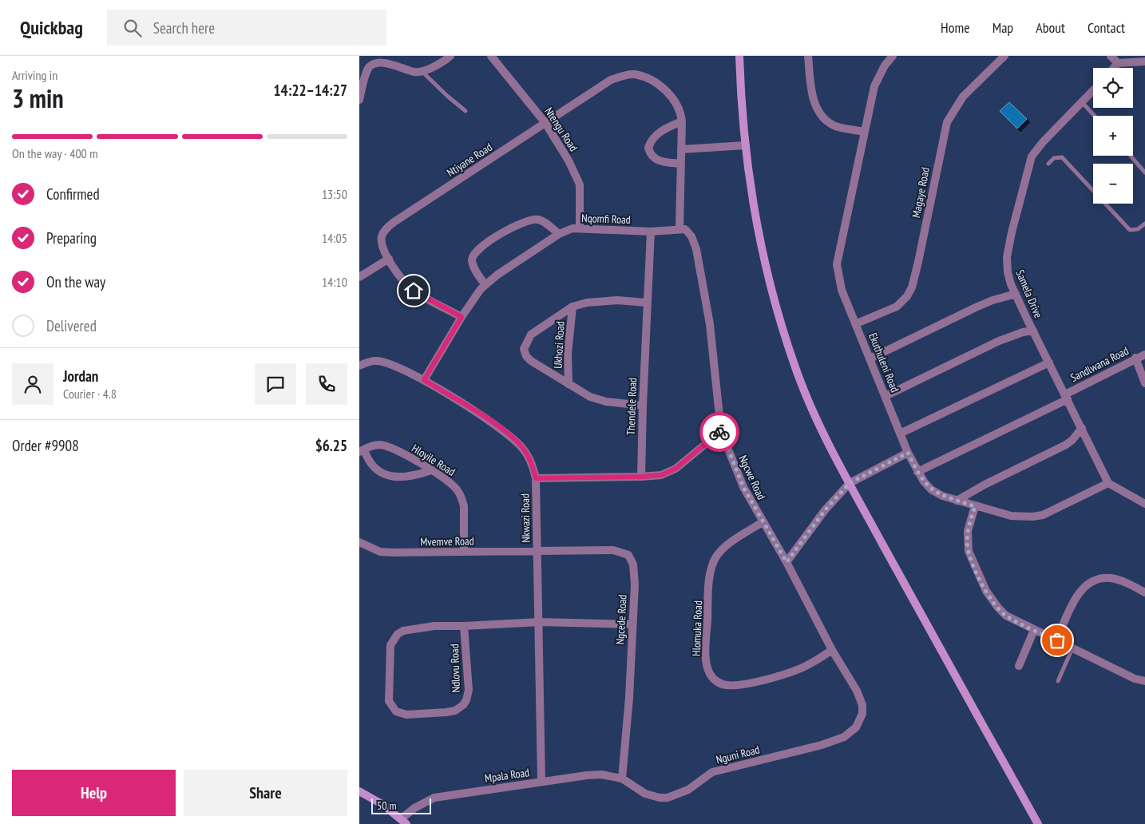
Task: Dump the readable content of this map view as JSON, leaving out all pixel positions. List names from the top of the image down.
{
  "streets": {
    "street": [
      "Ntengu Road",
      "Ntiyane Road",
      "Magaye Road",
      "Nqomfi Road",
      "Samela Drive",
      "Ukhozi Road",
      "Ekuthuleni Road",
      "Sandlwana Road",
      "Thendele Road",
      "Hloyile Road",
      "Ngcwe Road",
      "Nkwazi Road",
      "Mvemve Road",
      "Ngcede Road",
      "Hlomuka Road",
      "Ndlovu Road",
      "Nguni Road",
      "Mpala Road"
    ]
  },
  "crossings": [
    ["Ntengu Road", "Ntiyane Road"],
    ["Ntengu Road", "Nqomfi Road"],
    ["Ntiyane Road", "Nqomfi Road"],
    ["Magaye Road", "Ekuthuleni Road"],
    ["Nqomfi Road", "Thendele Road"],
    ["Nqomfi Road", "Ngcwe Road"],
    ["Nqomfi Road", "Nkwazi Road"],
    ["Samela Drive", "Ekuthuleni Road"],
    ["Samela Drive", "Sandlwana Road"],
    ["Ukhozi Road", "Thendele Road"],
    ["Ekuthuleni Road", "Sandlwana Road"],
    ["Hloyile Road", "Mvemve Road"],
    ["Ngcwe Road", "Hlomuka Road"],
    ["Ngcwe Road", "Nguni Road"],
    ["Nkwazi Road", "Mvemve Road"],
    ["Nkwazi Road", "Ngcede Road"],
    ["Nkwazi Road", "Ndlovu Road"],
    ["Nkwazi Road", "Mpala Road"],
    ["Mvemve Road", "Ngcede Road"],
    ["Ngcede Road", "Ndlovu Road"],
    ["Ngcede Road", "Nguni Road"],
    ["Ngcede Road", "Mpala Road"],
    ["Nguni Road", "Mpala Road"]
  ],
  "scale_bar": "50 m",
  "page": {
    "header": "Quickbag",
    "search": "Search here",
    "nav": [
      "Home",
      "Map",
      "About",
      "Contact"
    ],
    "heading": ["3 min", "Arriving in", "14:22–14:27"],
    "panel": [
      "Jordan",
      "Courier · 4.8",
      "Order #9908",
      "$6.25"
    ],
    "map_buttons": ["+", "−"],
    "bar": "On the way · 400 m",
    "list": [
      ["Confirmed", "13:50"],
      ["Preparing", "14:05"],
      ["On the way", "14:10"],
      "Delivered"
    ],
    "buttons": ["Help", "Share"],
    "scale": "50 m"
  }
}
